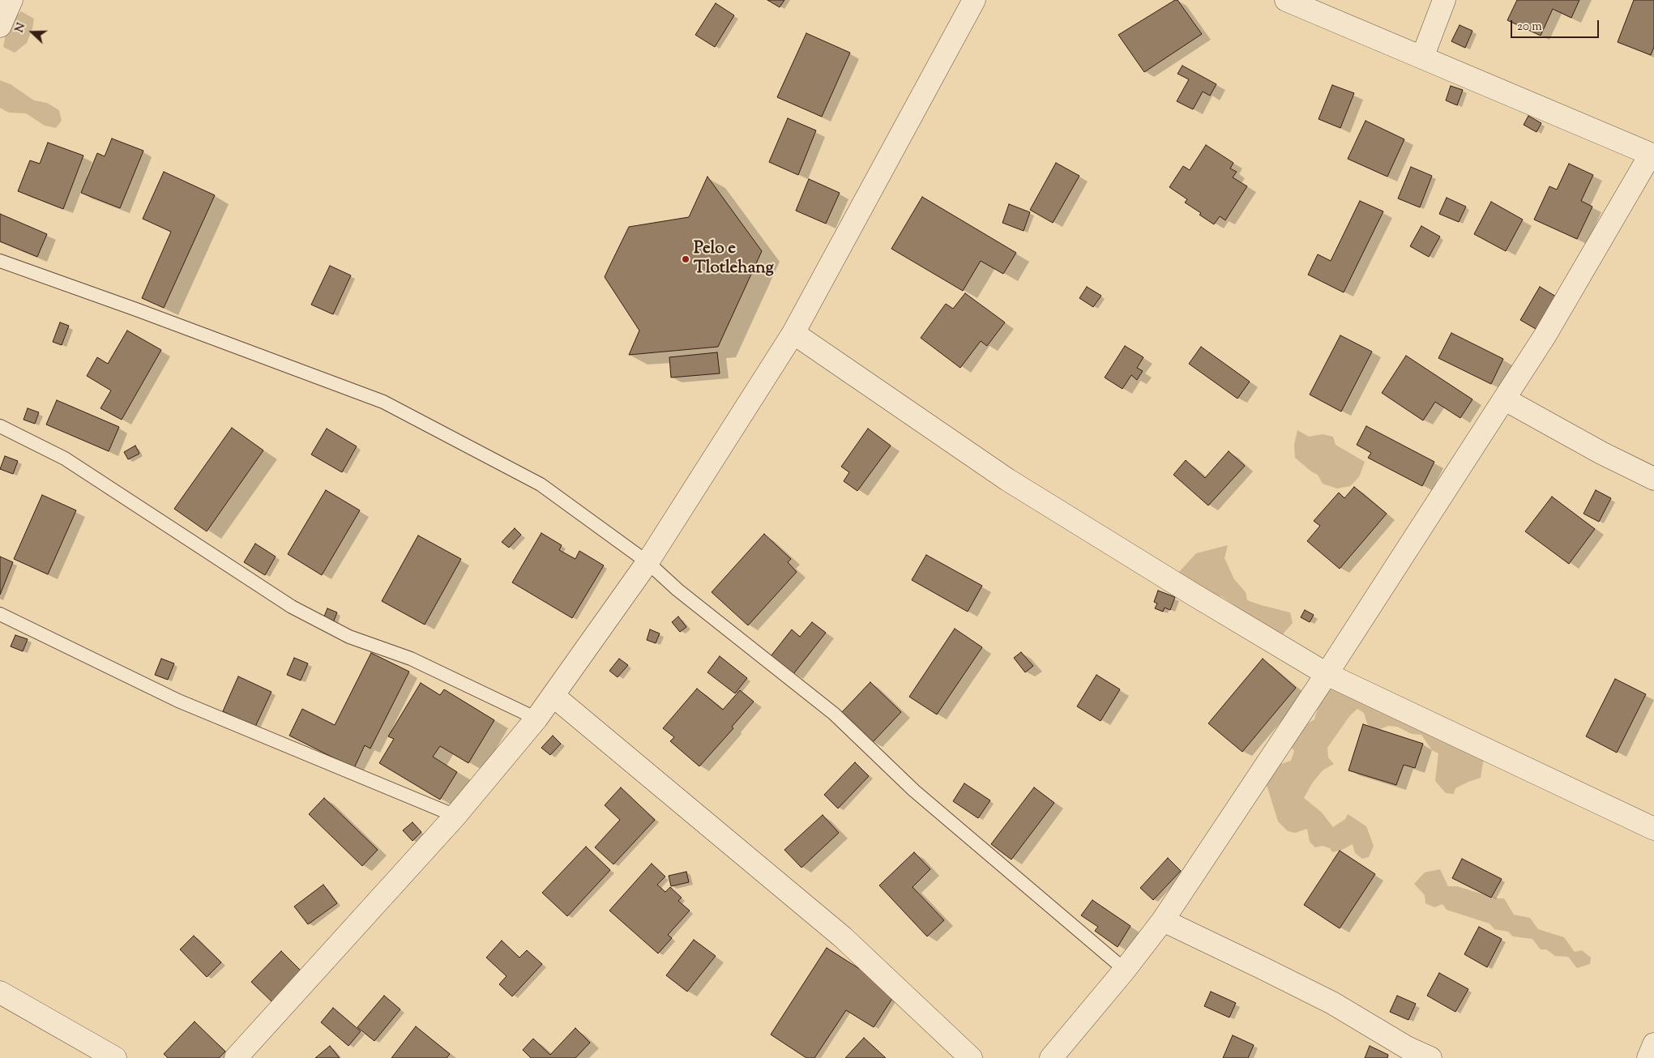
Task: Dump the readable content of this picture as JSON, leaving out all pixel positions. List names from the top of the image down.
{
  "places": ["Pelo e Tlotlehang"],
  "scale_bar": "20 m",
  "north": "left"
}
